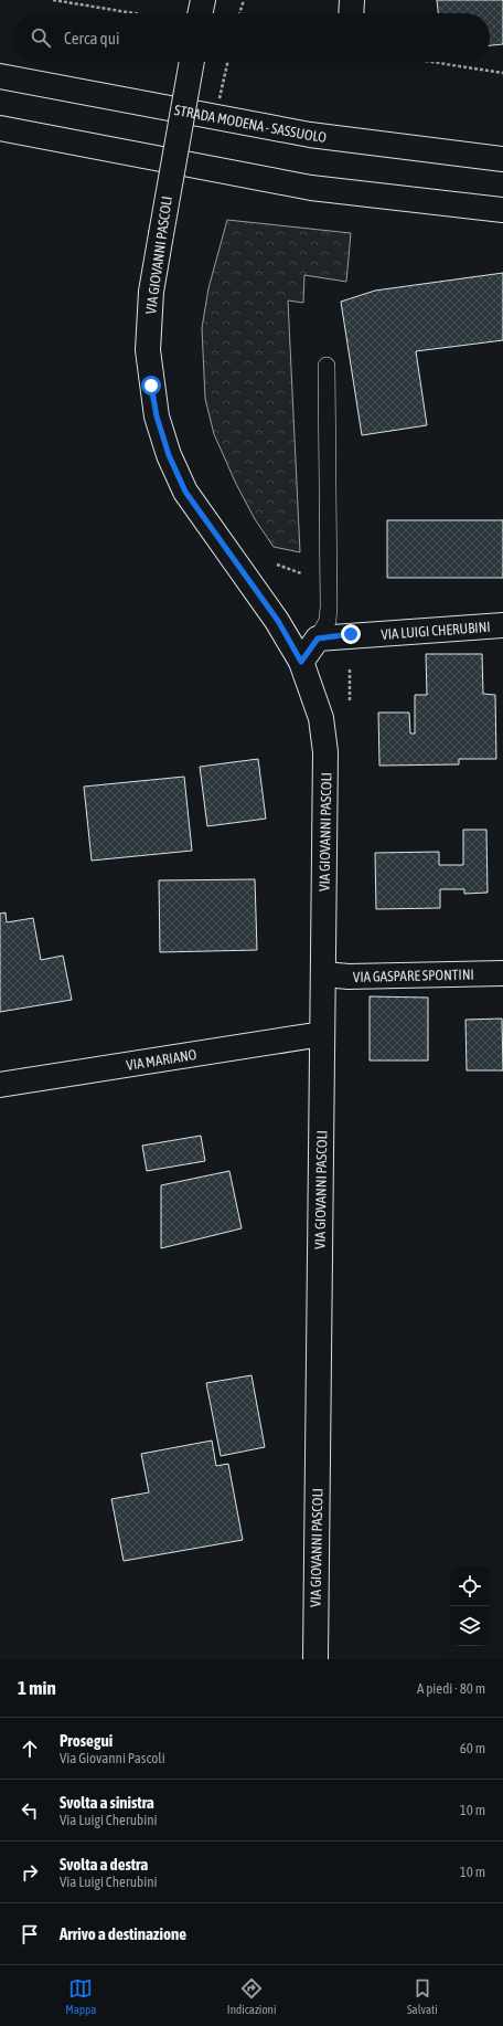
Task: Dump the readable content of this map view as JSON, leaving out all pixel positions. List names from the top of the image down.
{
  "streets": {
    "main road": [
      "STRADA MODENA - SASSUOLO",
      "VIA GIOVANNI PASCOLI",
      "VIA LUIGI CHERUBINI",
      "VIA GASPARE SPONTINI",
      "VIA MARIANO"
    ]
  },
  "crossings": [
    ["VIA GIOVANNI PASCOLI", "VIA GASPARE SPONTINI"],
    ["VIA GIOVANNI PASCOLI", "VIA MARIANO"]
  ],
  "page": {
    "search": "Cerca qui",
    "heading": ["1 min", "A piedi · 80 m"],
    "list": [
      ["Prosegui", "Via Giovanni Pascoli", "60 m"],
      ["Svolta a sinistra", "Via Luigi Cherubini", "10 m"],
      ["Svolta a destra", "Via Luigi Cherubini", "10 m"],
      "Arrivo a destinazione"
    ],
    "nav": ["Mappa", "Indicazioni", "Salvati"]
  }
}
